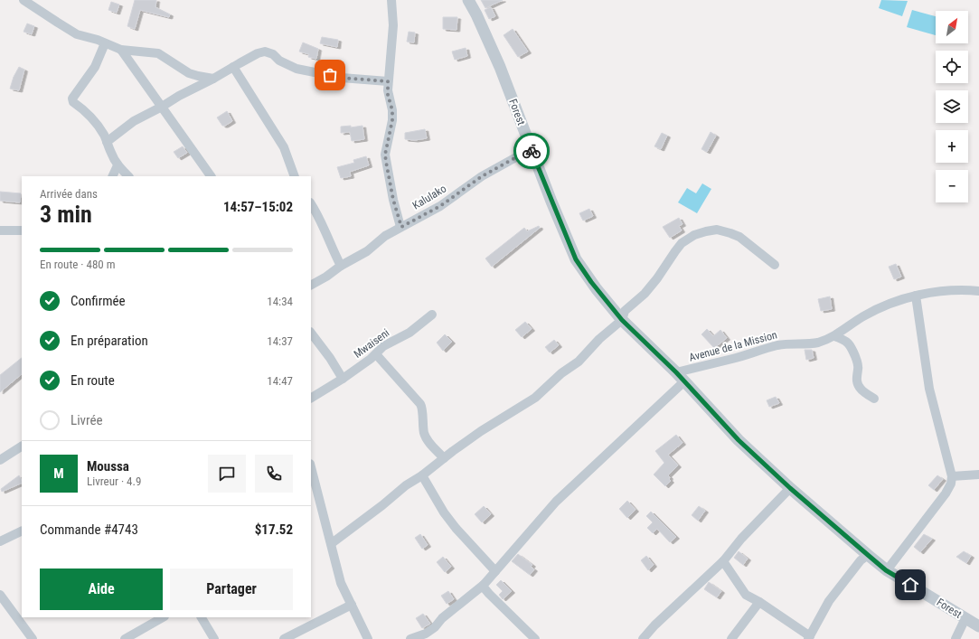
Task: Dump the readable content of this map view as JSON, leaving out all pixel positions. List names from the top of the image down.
{
  "streets": {
    "street": [
      "Forest",
      "Kalulako",
      "Mwaiseni",
      "Avenue de la Mission"
    ]
  },
  "crossings": [
    ["Forest", "Kalulako"],
    ["Forest", "Avenue de la Mission"]
  ],
  "north": "top right",
  "page": {
    "map_buttons": ["+", "−"],
    "heading": ["3 min", "Arrivée dans", "14:57–15:02"],
    "panel": [
      "Moussa",
      "Livreur · 4.9",
      "Commande #4743",
      "$17.52"
    ],
    "bar": "En route · 480 m",
    "list": [
      ["Confirmée", "14:34"],
      ["En préparation", "14:37"],
      ["En route", "14:47"],
      "Livrée"
    ],
    "round": "M",
    "buttons": ["Aide", "Partager"]
  }
}
